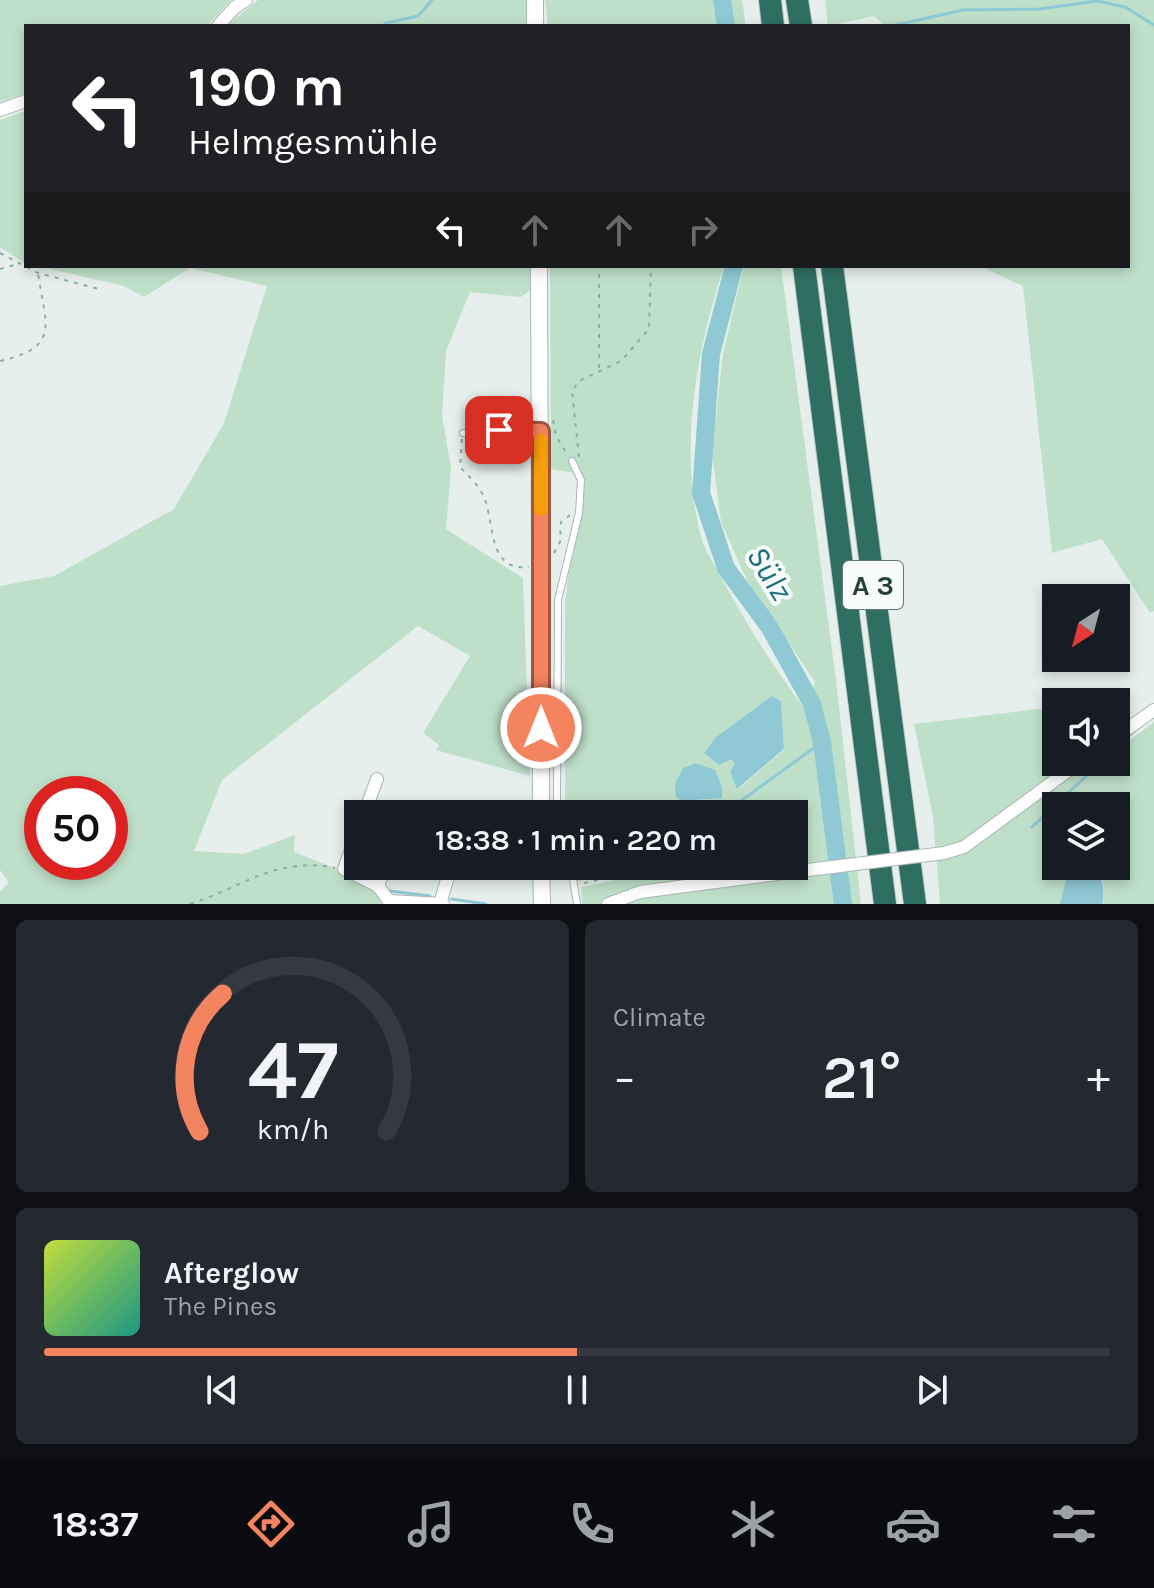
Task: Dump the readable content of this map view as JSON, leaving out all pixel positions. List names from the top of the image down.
{
  "streets": {
    "highway": ["A 3"]
  },
  "water": ["Sülz"],
  "north": "bottom left",
  "page": {
    "turn": ["190 m", "Helmgesmühle"],
    "limit": "50",
    "trip": "18:38 · 1 min · 220 m",
    "tile": "Climate",
    "heat": ["−", "21°", "+"],
    "song": ["Afterglow", "The Pines"],
    "tabs": "18:37",
    "gauge": ["47", "km/h"]
  }
}
